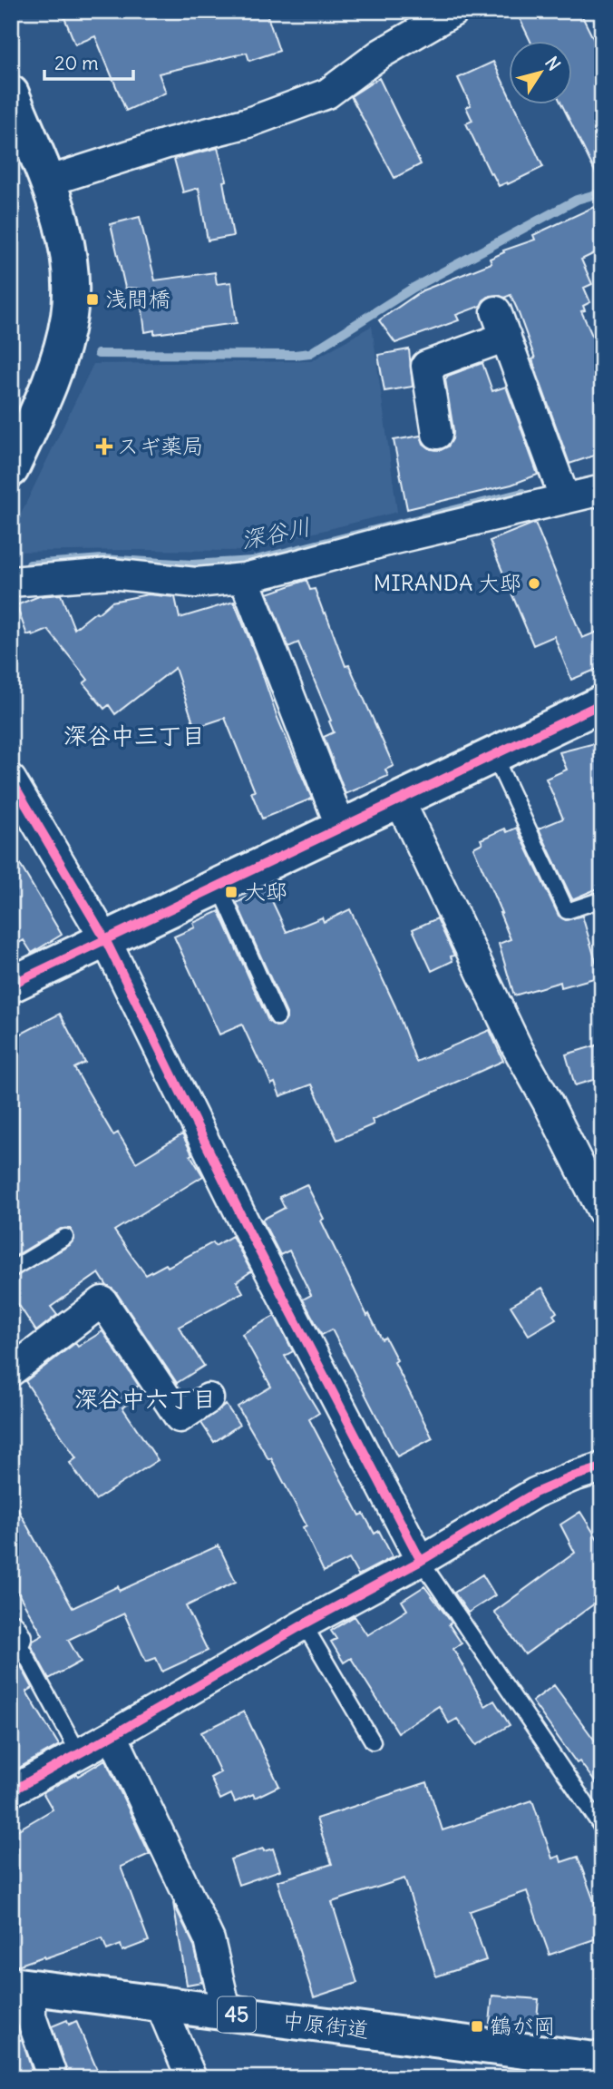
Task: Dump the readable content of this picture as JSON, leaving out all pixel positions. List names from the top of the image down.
{
  "streets": {
    "street": ["45", "中原街道"]
  },
  "districts": ["深谷中三丁目", "深谷中六丁目"],
  "water": ["深谷川"],
  "places": {
    "transit": ["浅間橋", "大邸", "鶴が岡"],
    "health": ["スギ薬局"],
    "other": ["MIRANDA 大邸"]
  },
  "scale_bar": "20 m",
  "north": "top right"
}
